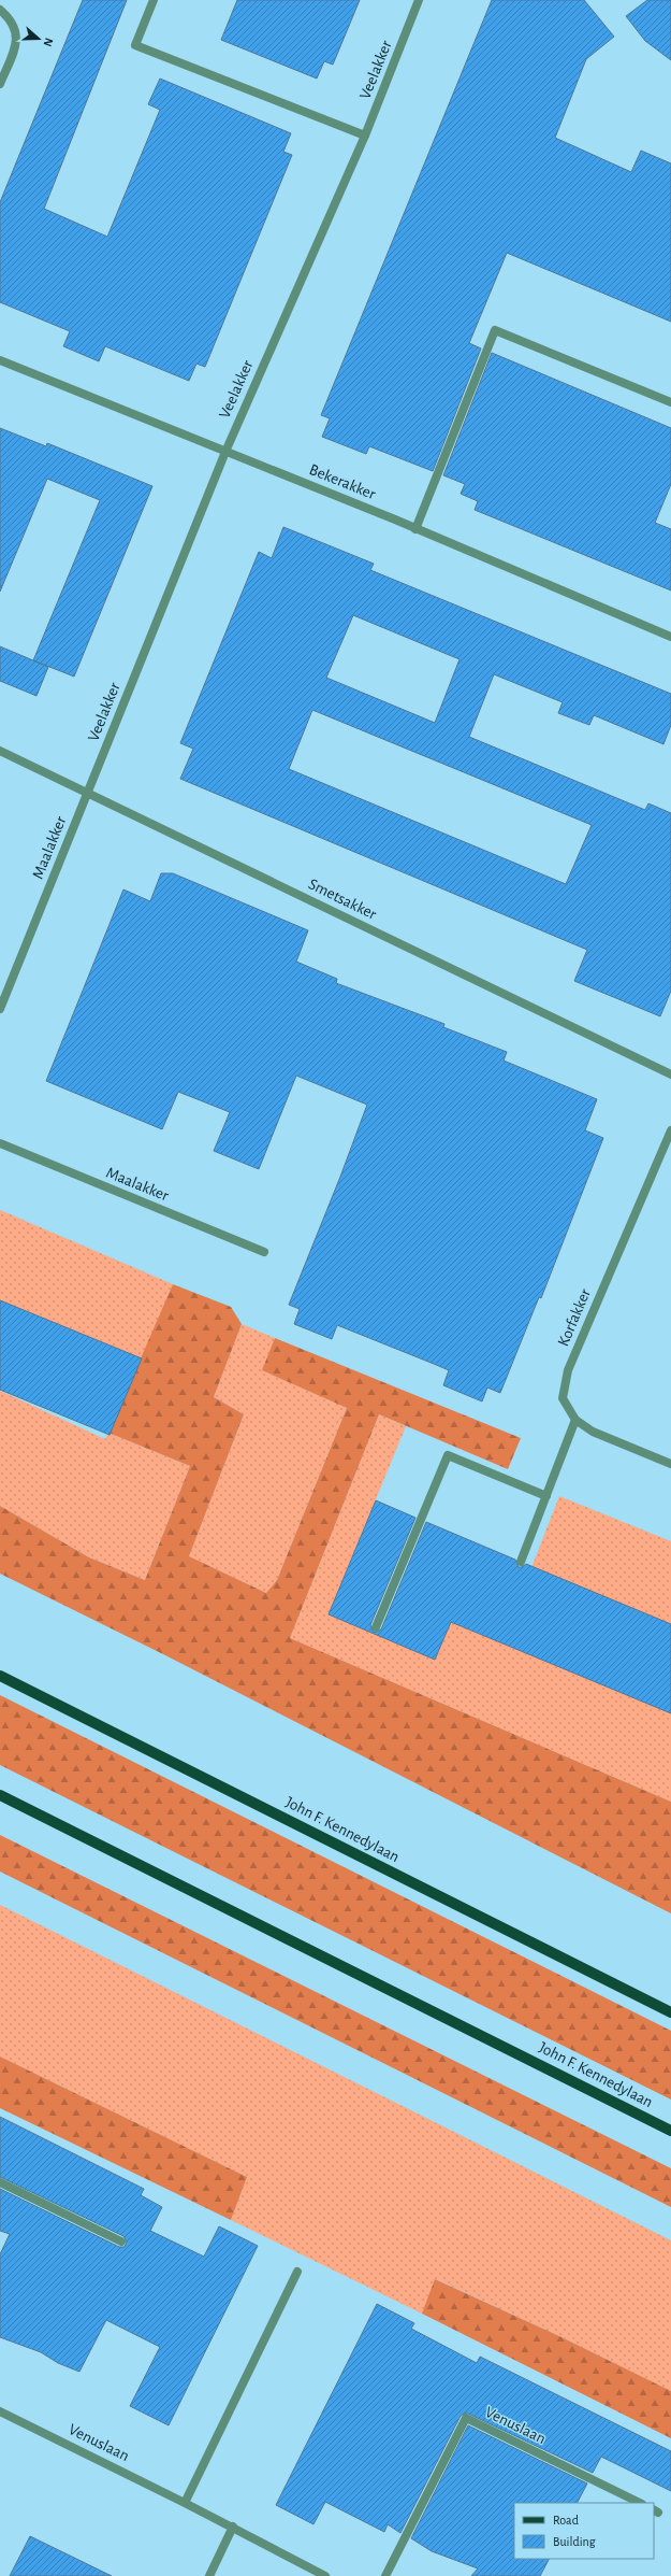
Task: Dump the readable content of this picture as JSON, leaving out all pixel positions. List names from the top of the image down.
{
  "streets": {
    "main road": ["John F. Kennedylaan"],
    "street": [
      "Veelakker",
      "Bekerakker",
      "Maalakker",
      "Smetsakker",
      "Korfakker",
      "Venuslaan"
    ]
  },
  "crossings": [
    ["Veelakker", "Bekerakker"],
    ["Veelakker", "Maalakker"],
    ["Veelakker", "Smetsakker"],
    ["Maalakker", "Smetsakker"]
  ],
  "legend": ["Road", "Building"],
  "north": "right"
}
